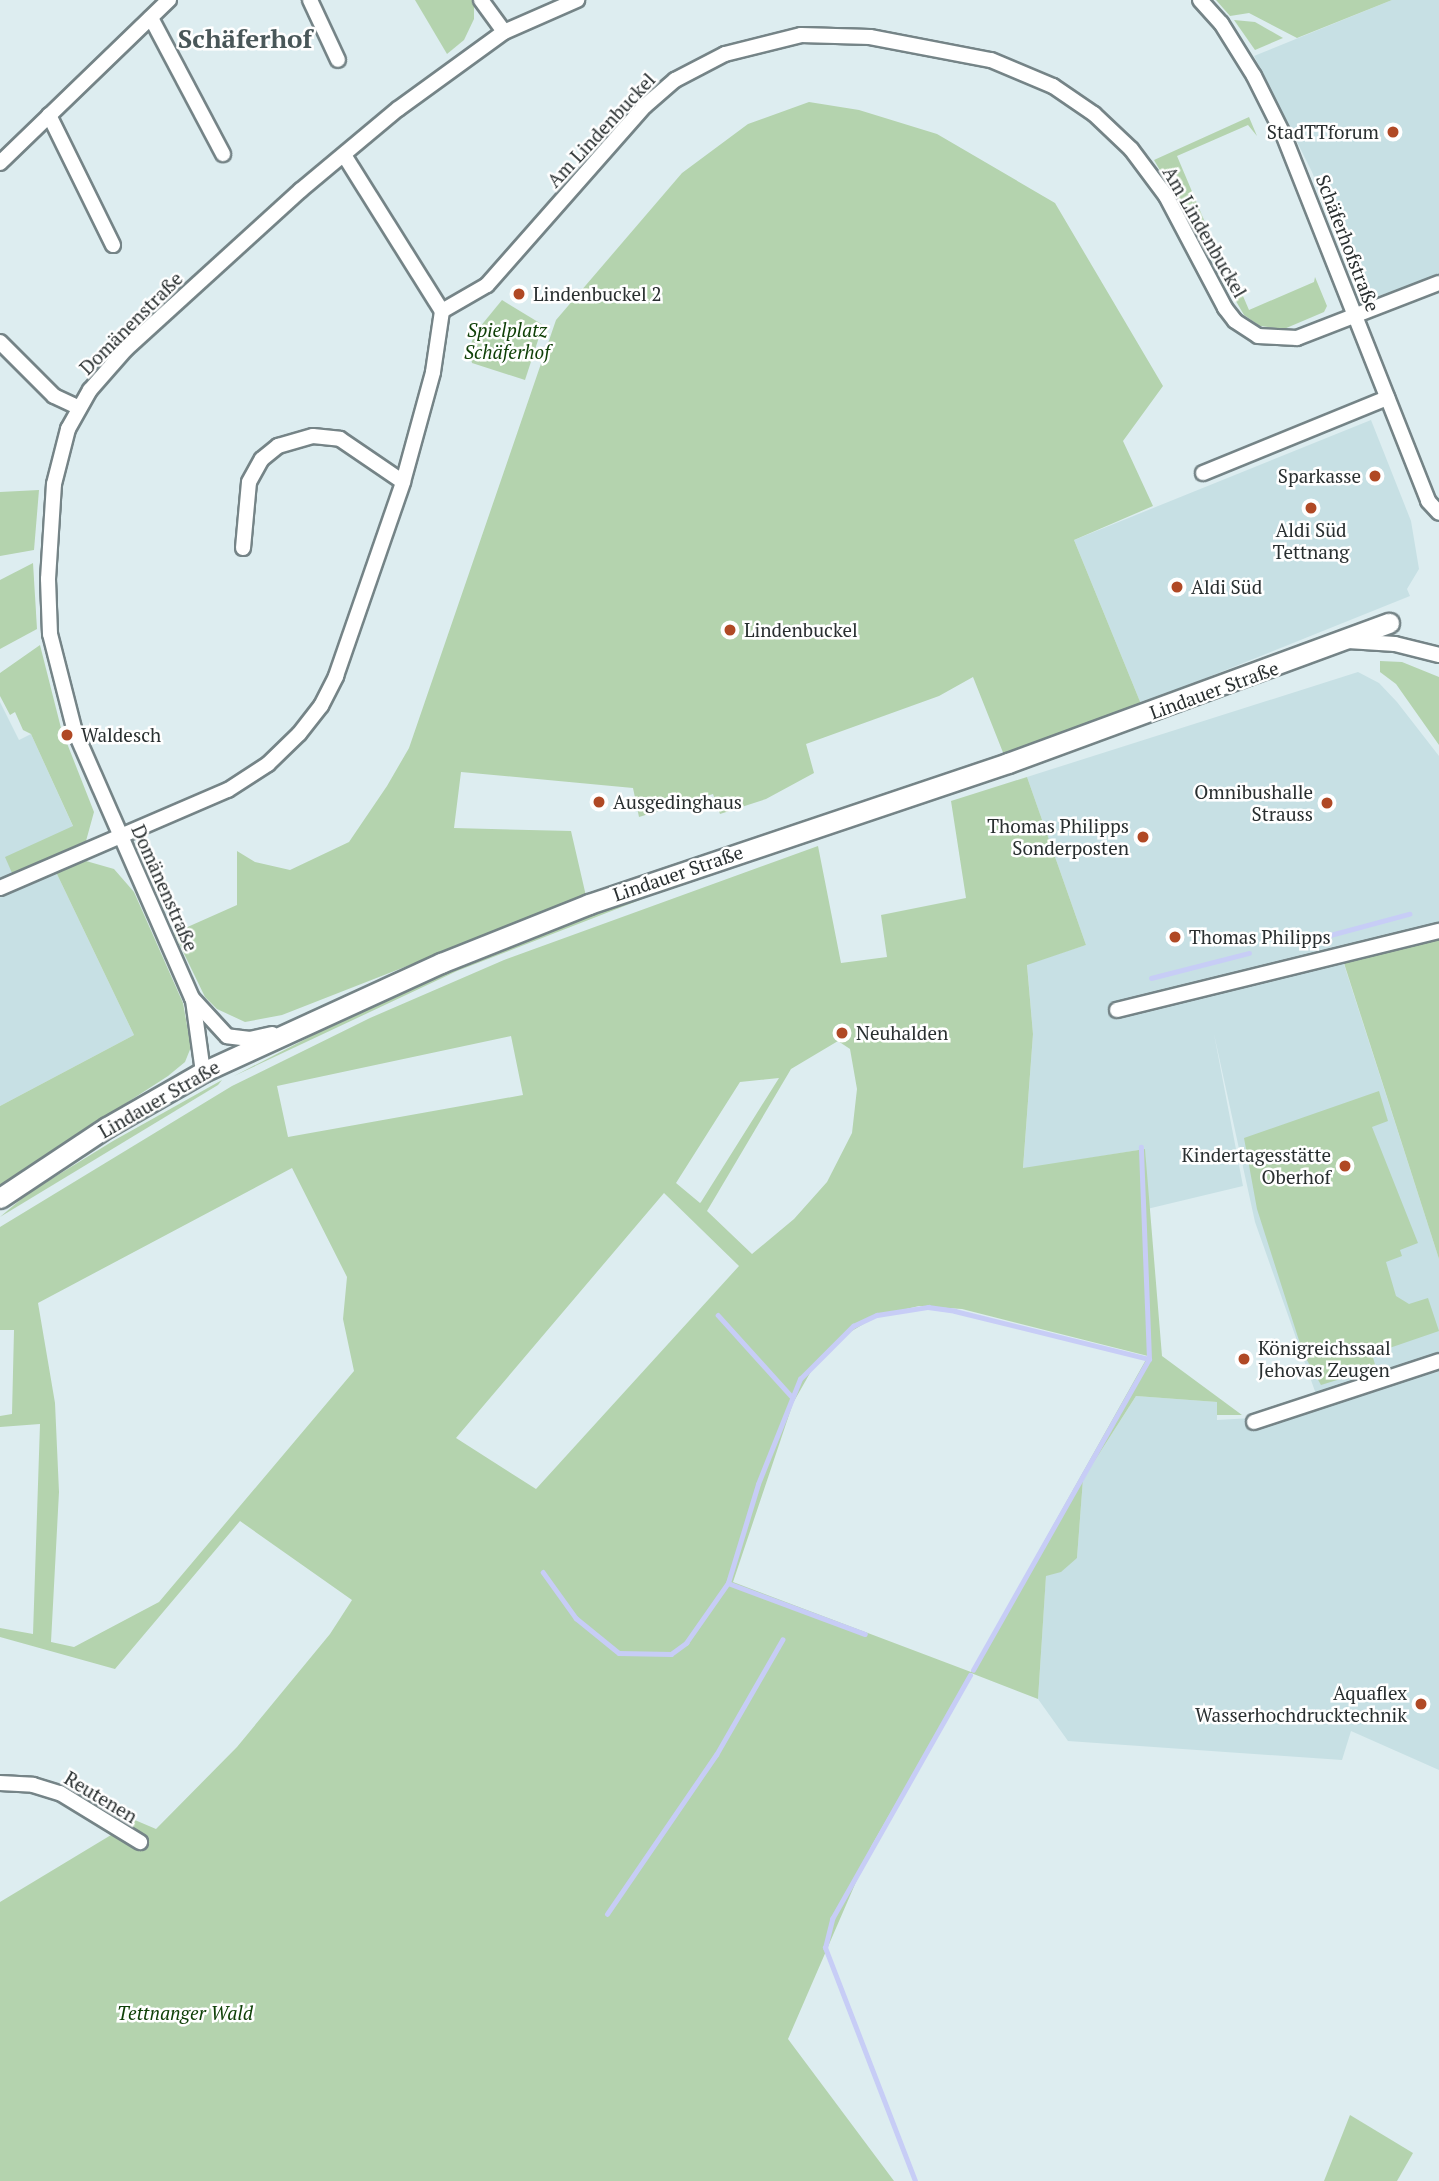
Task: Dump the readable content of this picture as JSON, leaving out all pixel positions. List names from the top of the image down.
{
  "streets": {
    "main road": ["Lindauer Straße"],
    "street": [
      "Am Lindenbuckel",
      "Schäferhofstraße",
      "Domänenstraße",
      "Reutenen"
    ]
  },
  "crossings": [
    ["Am Lindenbuckel", "Schäferhofstraße"],
    ["Domänenstraße", "Lindauer Straße"]
  ],
  "districts": ["Schäferhof"],
  "parks": ["Spielplatz Schäferhof", "Tettnanger Wald"],
  "places": [
    "StadTTforum",
    "Lindenbuckel 2",
    "Sparkasse",
    "Aldi Süd Tettnang",
    "Aldi Süd",
    "Lindenbuckel",
    "Waldesch",
    "Ausgedinghaus",
    "Omnibushalle Strauss",
    "Thomas Philipps Sonderposten",
    "Thomas Philipps",
    "Neuhalden",
    "Kindertagesstätte Oberhof",
    "Königreichssaal Jehovas Zeugen",
    "Aquaflex Wasserhochdrucktechnik"
  ]
}
